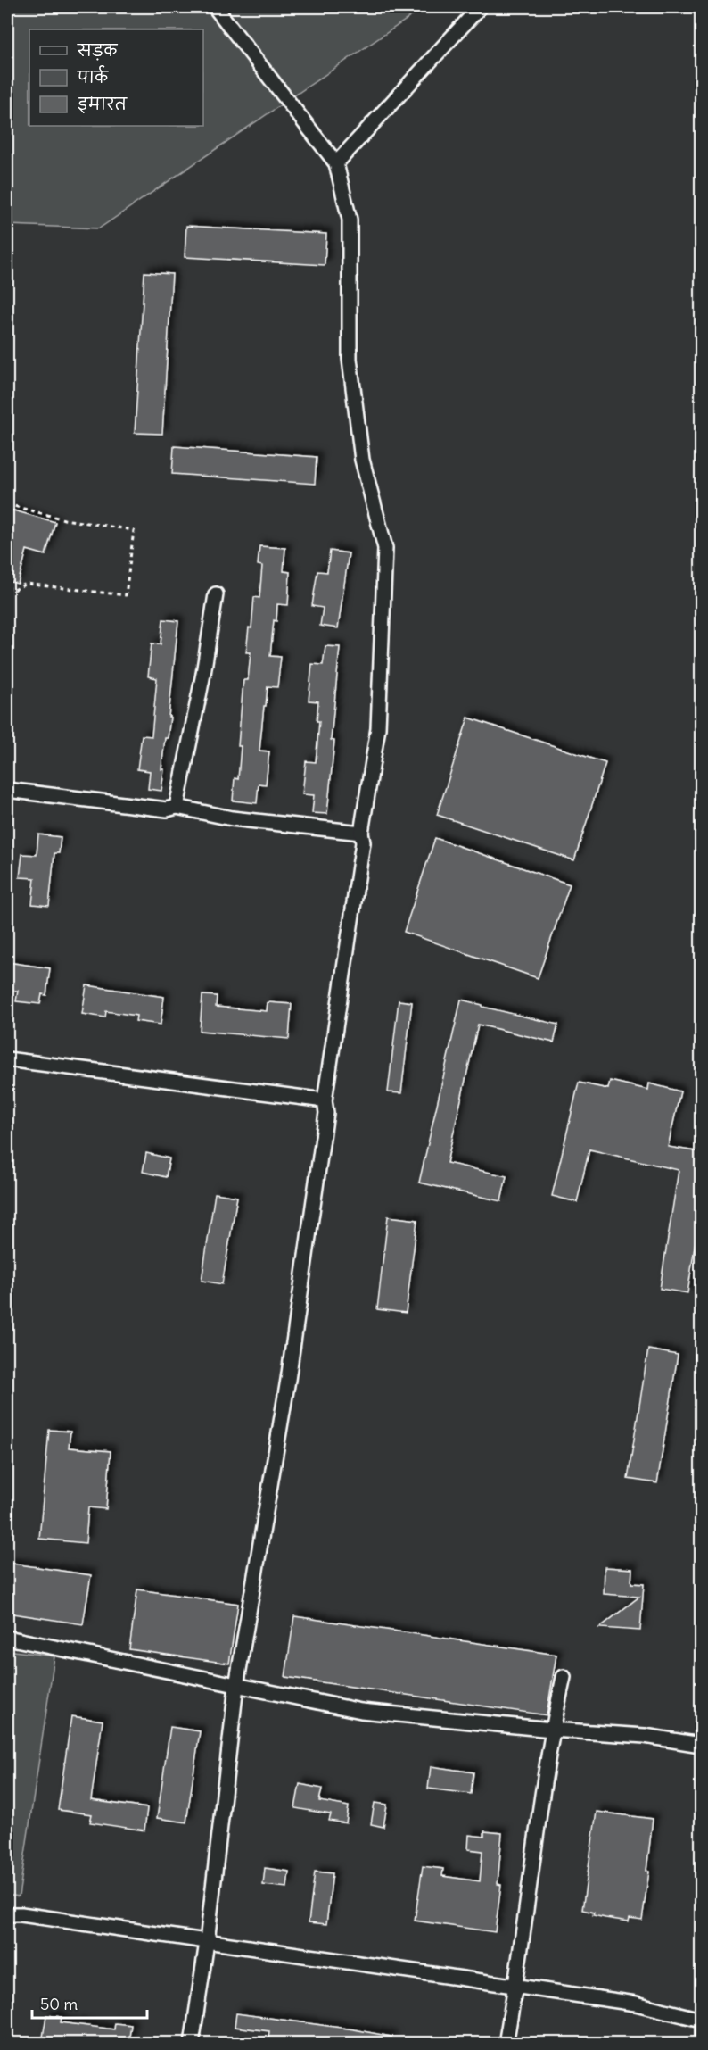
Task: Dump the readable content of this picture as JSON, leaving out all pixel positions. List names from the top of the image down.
{
  "legend": ["सड़क", "पार्क", "इमारत"],
  "scale_bar": "50 m"
}
